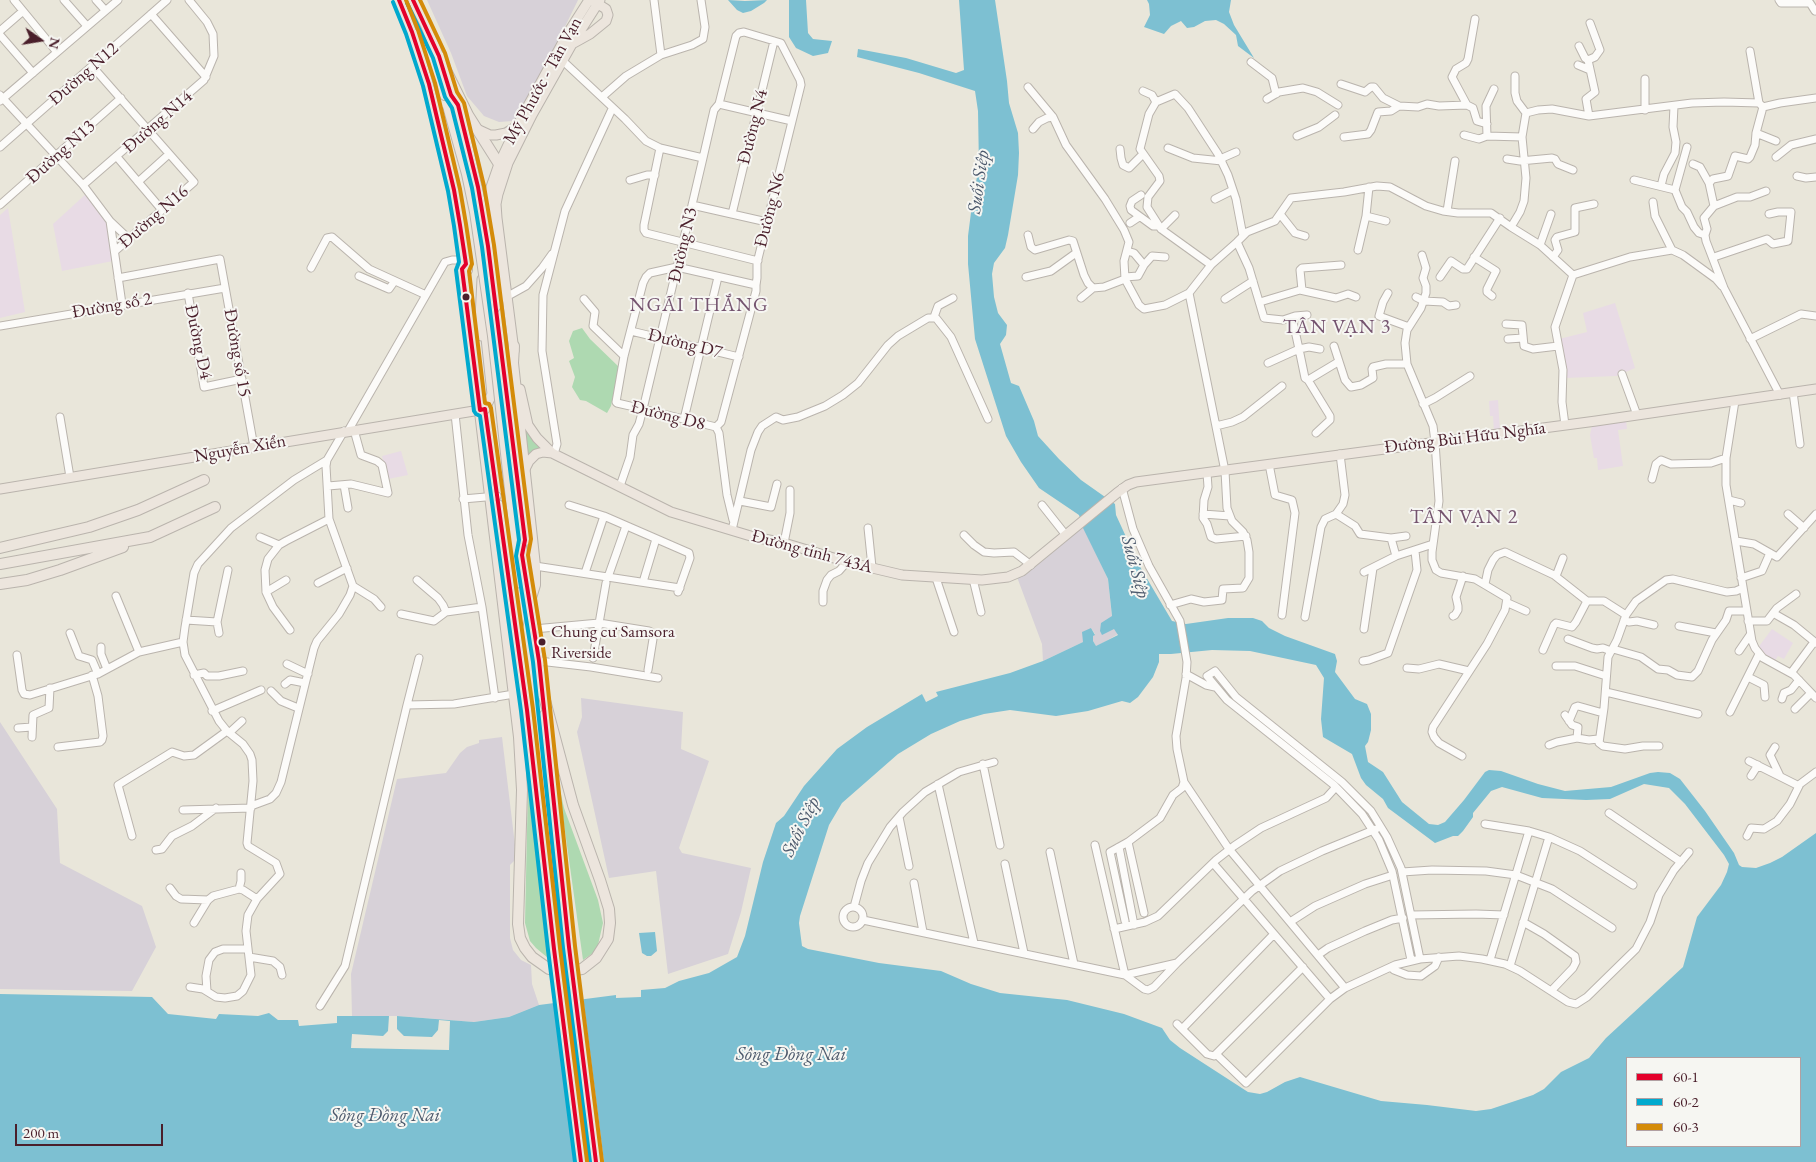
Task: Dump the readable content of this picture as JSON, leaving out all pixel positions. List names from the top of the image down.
{
  "streets": {
    "main road": [
      "Mỹ Phước - Tân Vạn",
      "Đường Bùi Hữu Nghĩa",
      "Nguyễn Xiển",
      "Đường tỉnh 743A"
    ],
    "street": [
      "Đường N12",
      "Đường N14",
      "Đường N4",
      "Đường N13",
      "Đường N6",
      "Đường N16",
      "Đường N3",
      "Đường số 2",
      "Đường D4",
      "Đường D7",
      "Đường số 15",
      "Đường D8"
    ]
  },
  "crossings": [
    ["Mỹ Phước - Tân Vạn", "Đường tỉnh 743A"],
    ["Đường N4", "Đường N6"],
    ["Đường N4", "Đường N3"],
    ["Đường N6", "Đường N3"],
    ["Đường N6", "Đường D7"],
    ["Đường N6", "Đường D8"],
    ["Đường N3", "Đường D7"],
    ["Đường N3", "Đường D8"],
    ["Đường N3", "Đường tỉnh 743A"],
    ["Đường số 2", "Đường D4"],
    ["Đường số 2", "Đường số 15"],
    ["Đường D4", "Đường số 15"],
    ["Đường số 15", "Nguyễn Xiển"],
    ["Đường Bùi Hữu Nghĩa", "Đường tỉnh 743A"]
  ],
  "districts": ["NGÃI THẮNG", "TÂN VẠN 3", "TÂN VẠN 2"],
  "water": ["Suối Siệp", "Sông Đồng Nai"],
  "places": ["Chung cư Samsora Riverside"],
  "lines": ["transit line 60-1", "transit line 60-3", "transit line 60-2"],
  "legend": ["60-1", "60-2", "60-3"],
  "scale_bar": "200 m",
  "north": "right"
}
